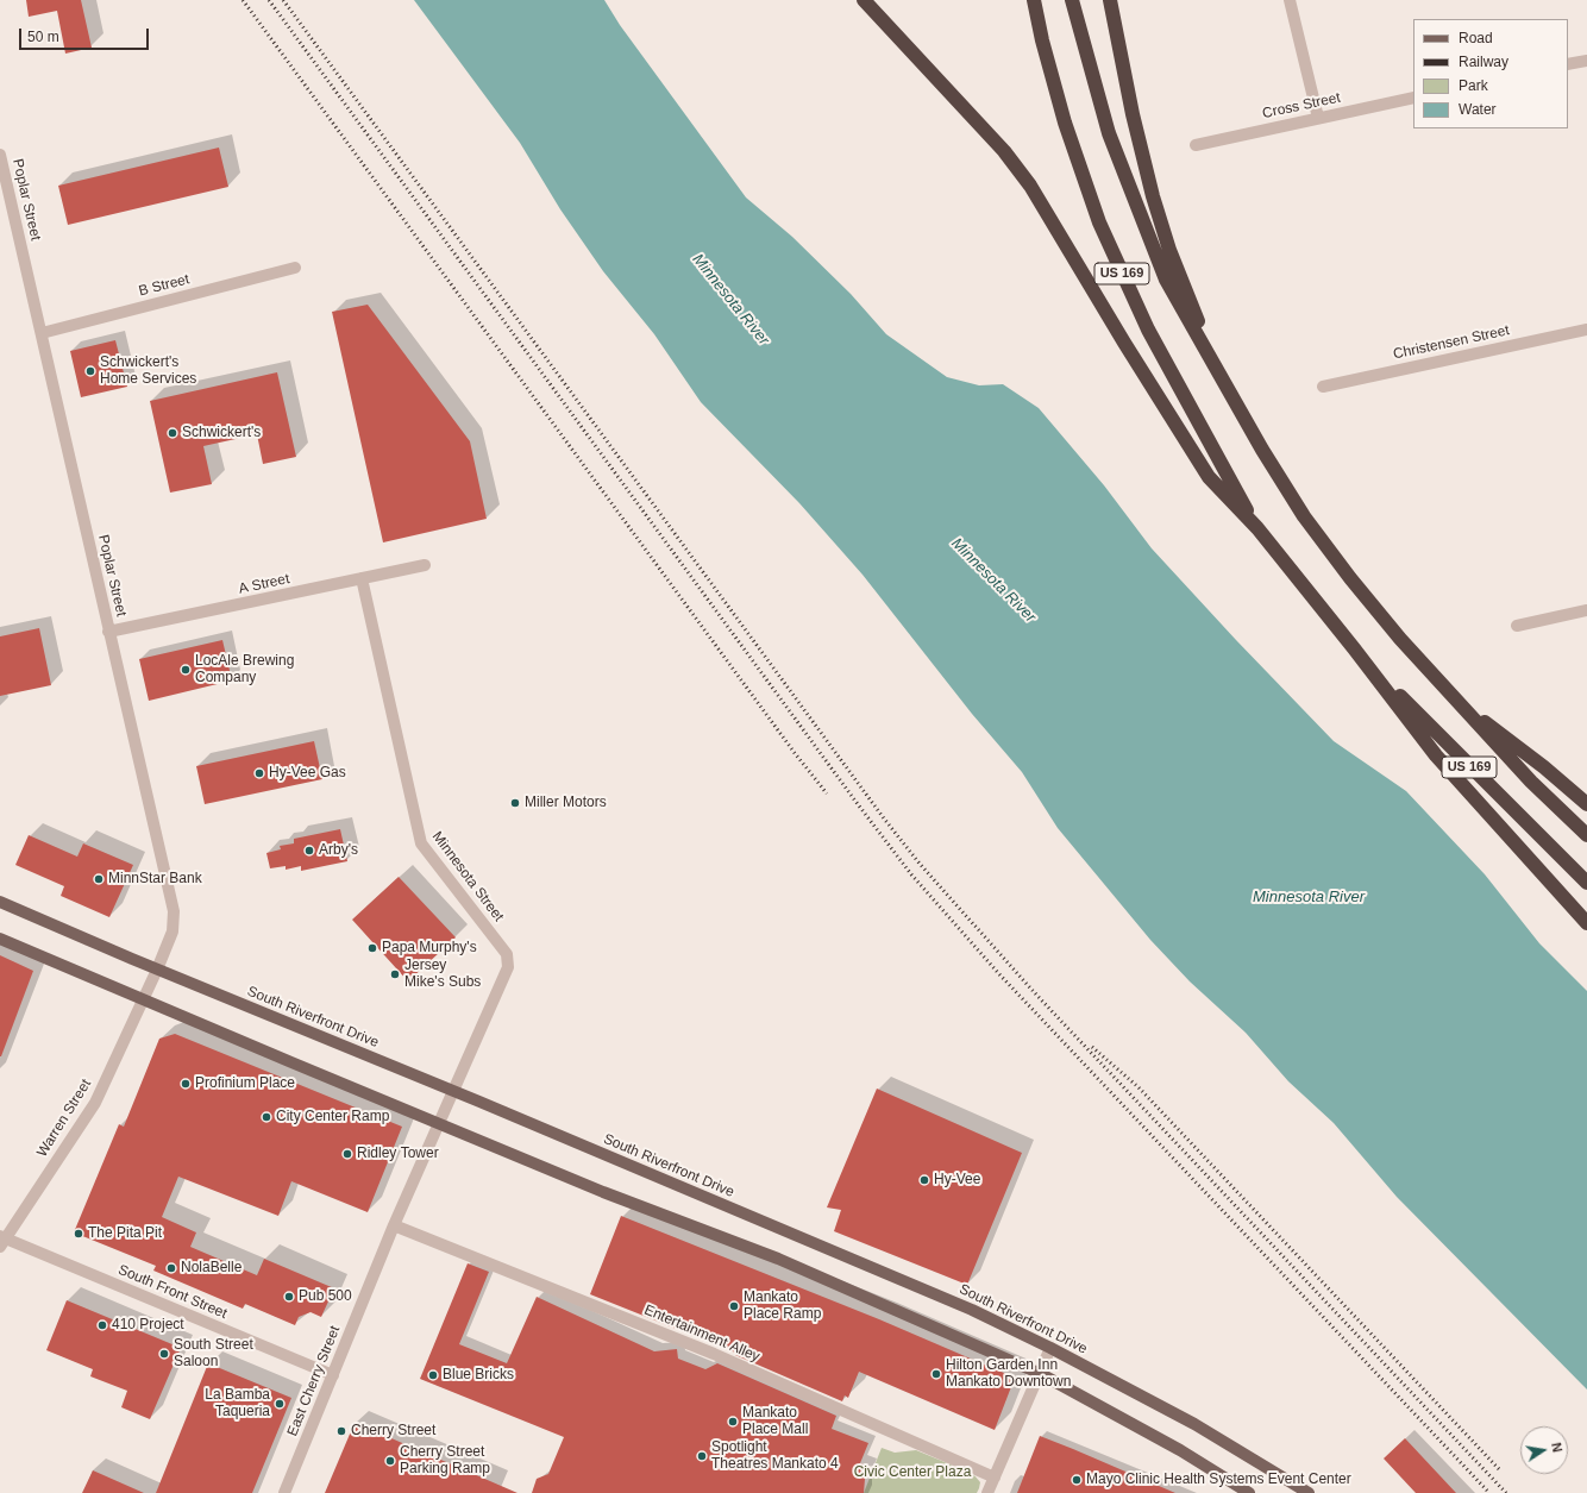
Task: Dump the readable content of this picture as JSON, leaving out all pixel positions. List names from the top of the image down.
{
  "streets": {
    "highway": ["US 169"],
    "main road": ["South Riverfront Drive"],
    "street": [
      "Cross Street",
      "Poplar Street",
      "B Street",
      "Christensen Street",
      "A Street",
      "Minnesota Street",
      "Warren Street",
      "South Front Street",
      "Entertainment Alley",
      "East Cherry Street"
    ]
  },
  "crossings": [
    ["Poplar Street", "B Street"],
    ["Poplar Street", "A Street"],
    ["Poplar Street", "South Riverfront Drive"],
    ["Poplar Street", "Warren Street"],
    ["A Street", "Minnesota Street"],
    ["Minnesota Street", "South Riverfront Drive"],
    ["Minnesota Street", "East Cherry Street"],
    ["Warren Street", "South Front Street"],
    ["South Front Street", "East Cherry Street"],
    ["Entertainment Alley", "East Cherry Street"]
  ],
  "water": ["Minnesota River"],
  "parks": ["Civic Center Plaza"],
  "places": [
    "Schwickert's Home Services",
    "Schwickert's",
    "LocAle Brewing Company",
    "Hy-Vee Gas",
    "Miller Motors",
    "Arby's",
    "MinnStar Bank",
    "Papa Murphy's",
    "Jersey Mike's Subs",
    "Profinium Place",
    "City Center Ramp",
    "Ridley Tower",
    "Hy-Vee",
    "The Pita Pit",
    "NolaBelle",
    "Pub 500",
    "Mankato Place Ramp",
    "410 Project",
    "South Street Saloon",
    "Hilton Garden Inn Mankato Downtown",
    "Blue Bricks",
    "La Bamba Taqueria",
    "Mankato Place Mall",
    "Cherry Street",
    "Spotlight Theatres Mankato 4",
    "Cherry Street Parking Ramp",
    "Mayo Clinic Health Systems Event Center"
  ],
  "legend": [
    "Road",
    "Railway",
    "Park",
    "Water"
  ],
  "scale_bar": "50 m",
  "north": "right"
}
